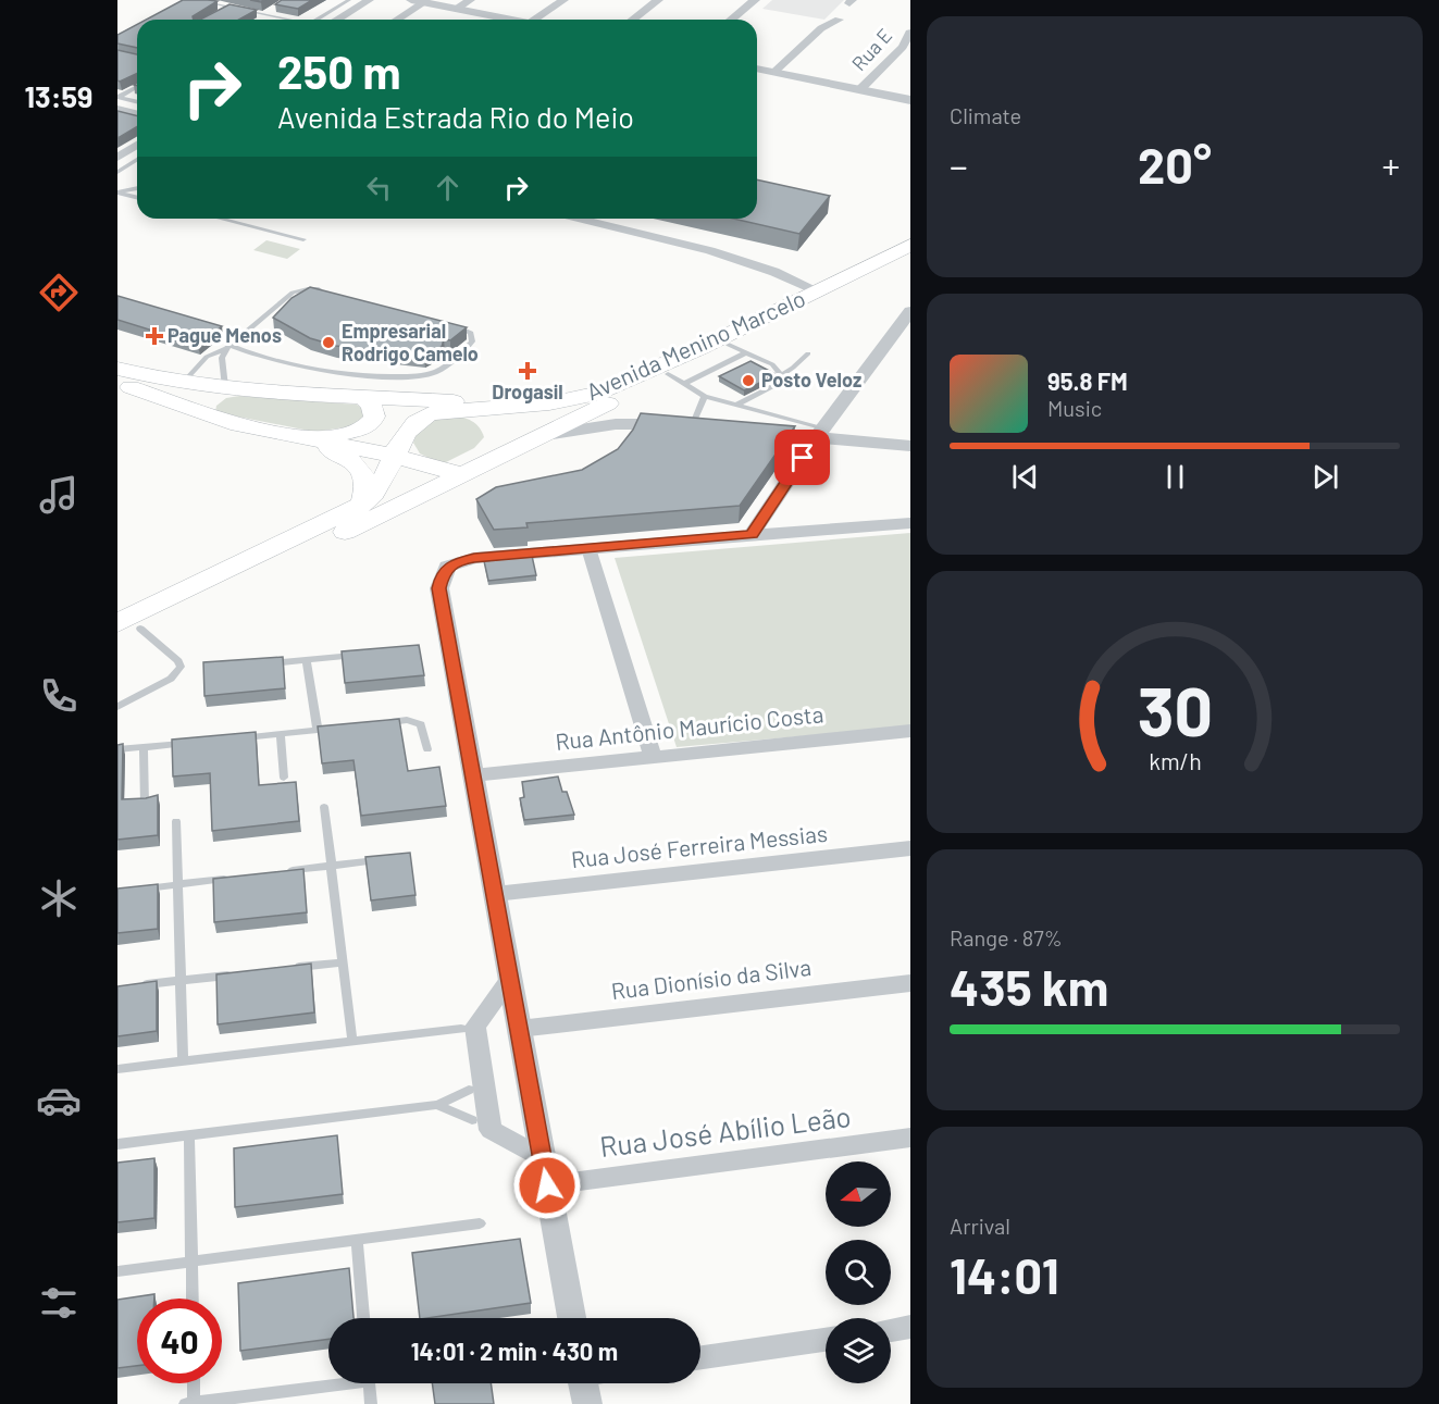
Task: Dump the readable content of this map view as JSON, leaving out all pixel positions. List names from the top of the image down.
{
  "streets": {
    "main road": ["Avenida Menino Marcelo"],
    "street": [
      "Rua E",
      "Rua Antônio Maurício Costa",
      "Rua José Ferreira Messias",
      "Rua Dionísio da Silva",
      "Rua José Abílio Leão"
    ]
  },
  "places": {
    "health": ["Pague Menos", "Drogasil"],
    "other": ["Empresarial Rodrigo Camelo", "Posto Veloz"]
  },
  "north": "left",
  "page": {
    "tabs": "13:59",
    "tile": [
      "Climate",
      ["Range · 87%", "435 km"],
      ["Arrival", "14:01"]
    ],
    "turn": ["250 m", "Avenida Estrada Rio do Meio"],
    "heat": ["−", "20°", "+"],
    "song": ["95.8 FM", "Music"],
    "limit": "40",
    "trip": "14:01 · 2 min · 430 m",
    "gauge": ["30", "km/h"]
  }
}
